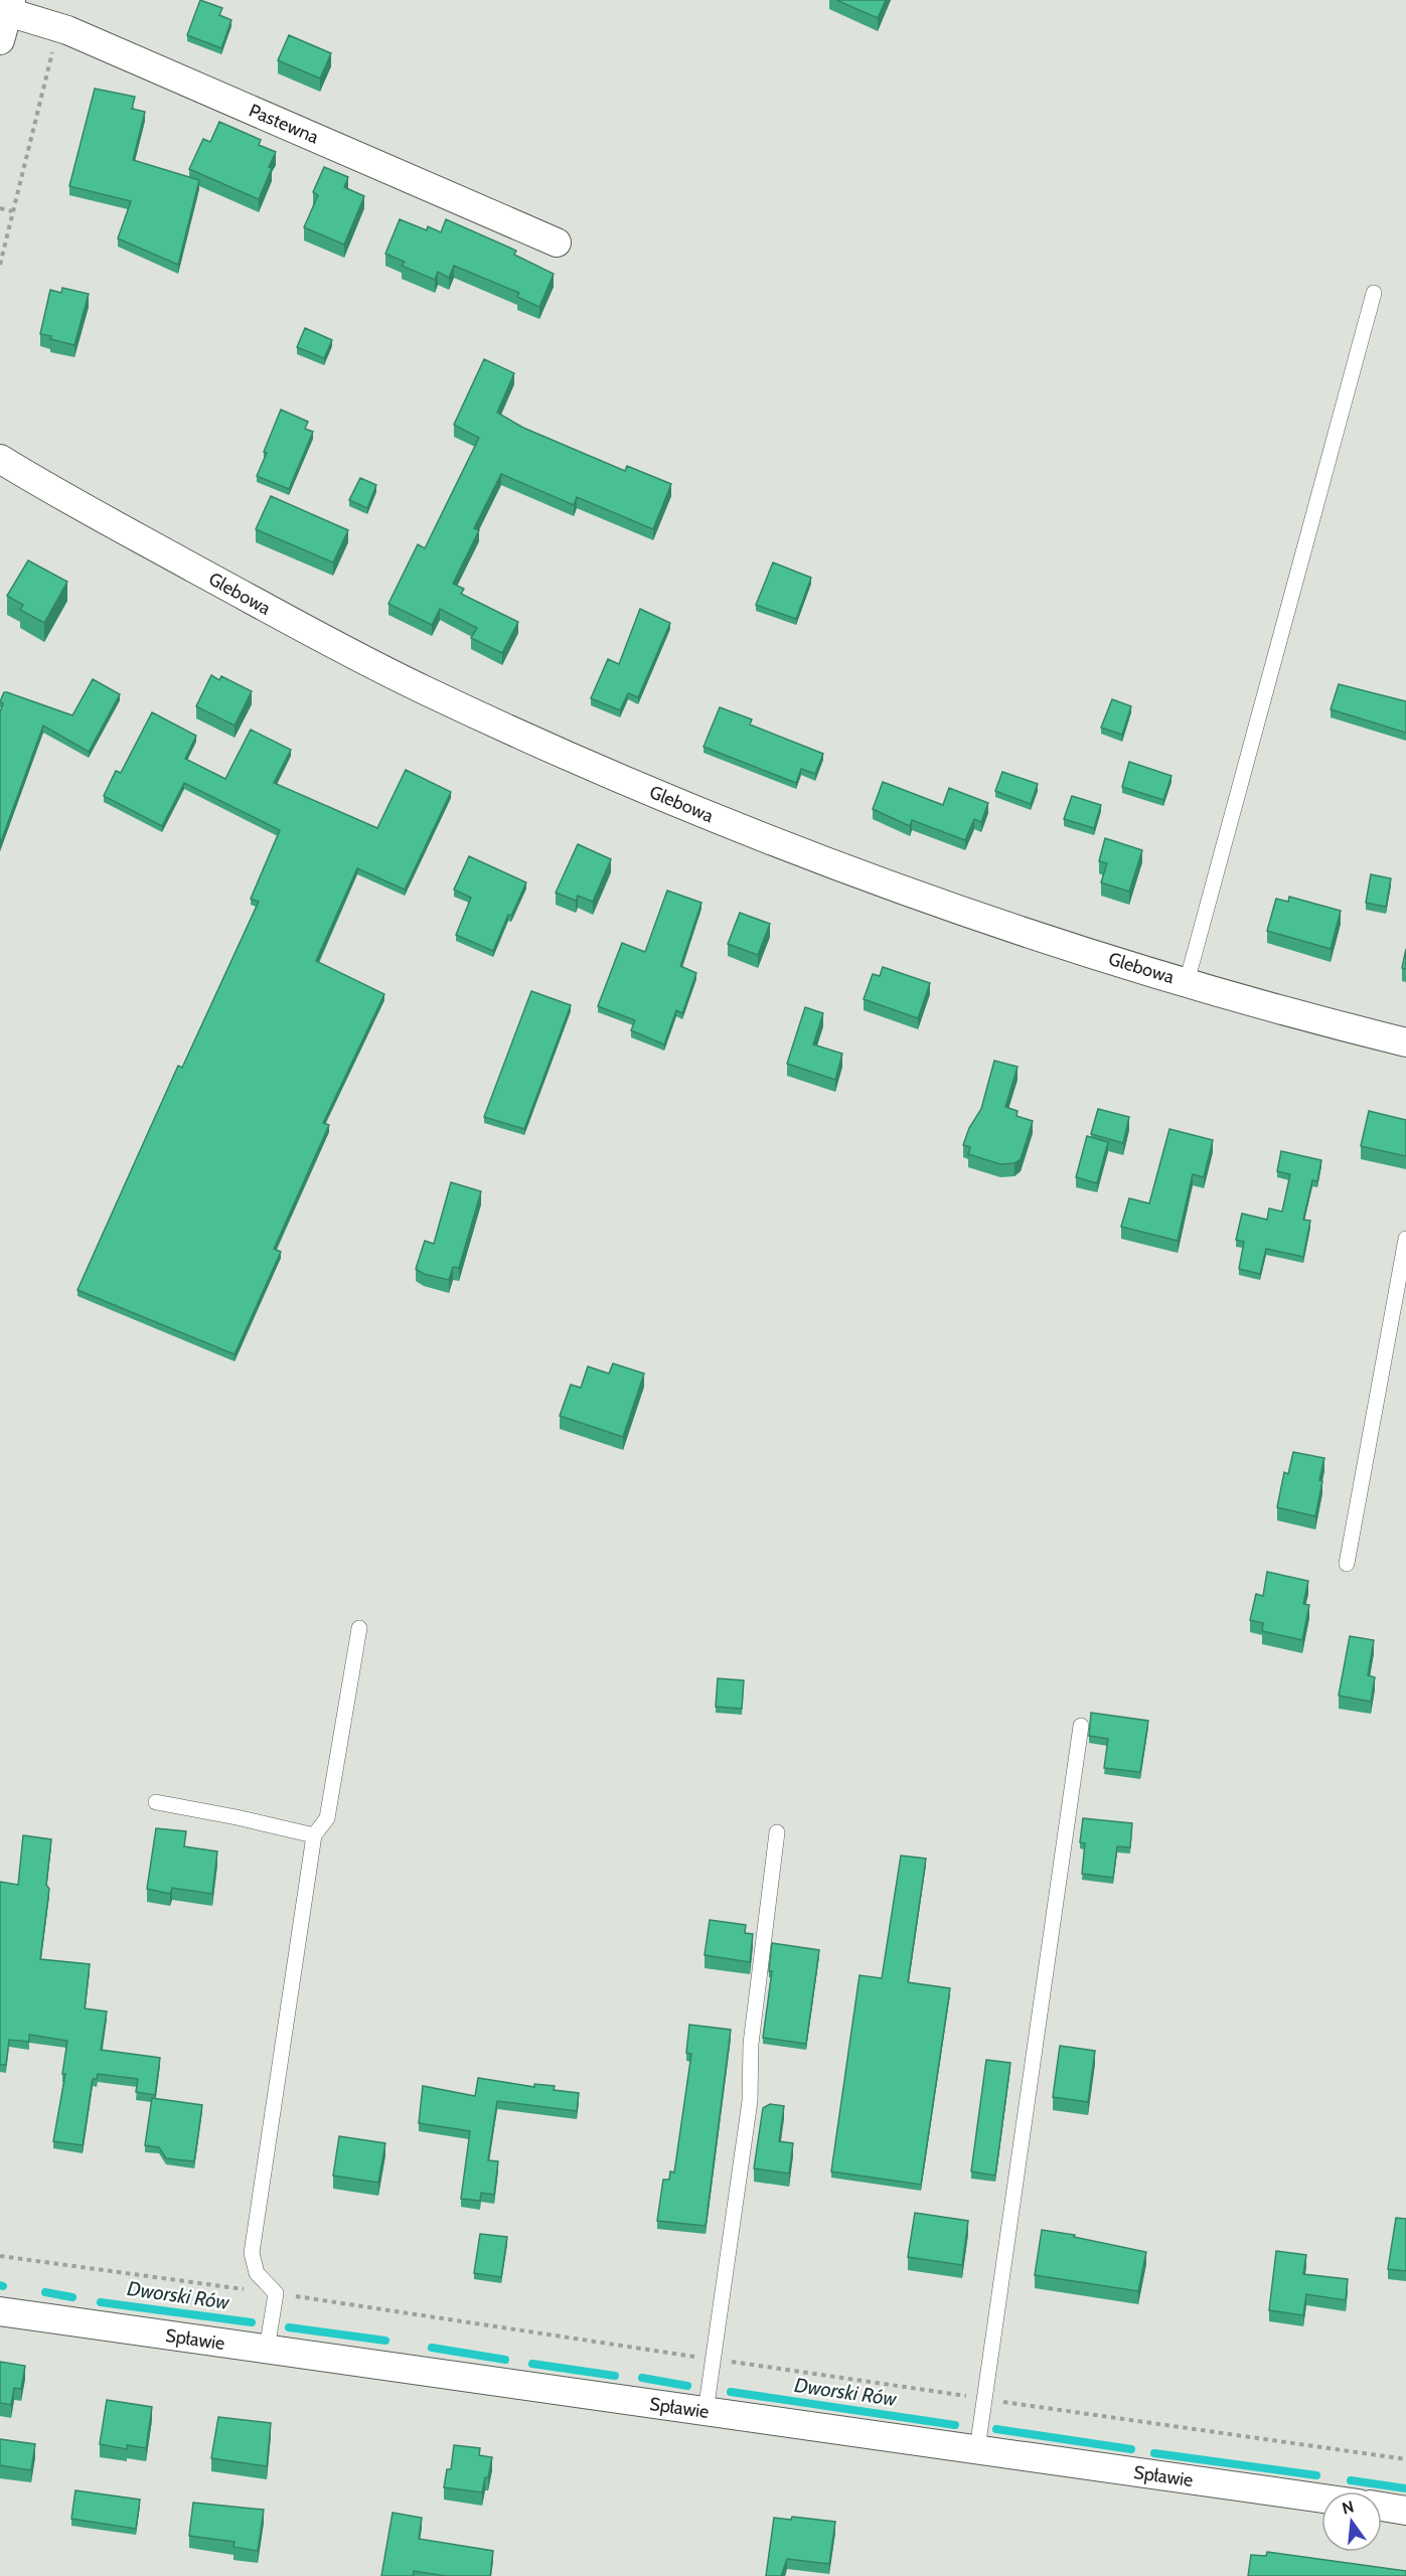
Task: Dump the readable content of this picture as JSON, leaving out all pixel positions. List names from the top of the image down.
{
  "streets": {
    "street": ["Pastewna", "Glebowa", "Spławie"]
  },
  "water": ["Dworski Rów"],
  "north": "top"
}
